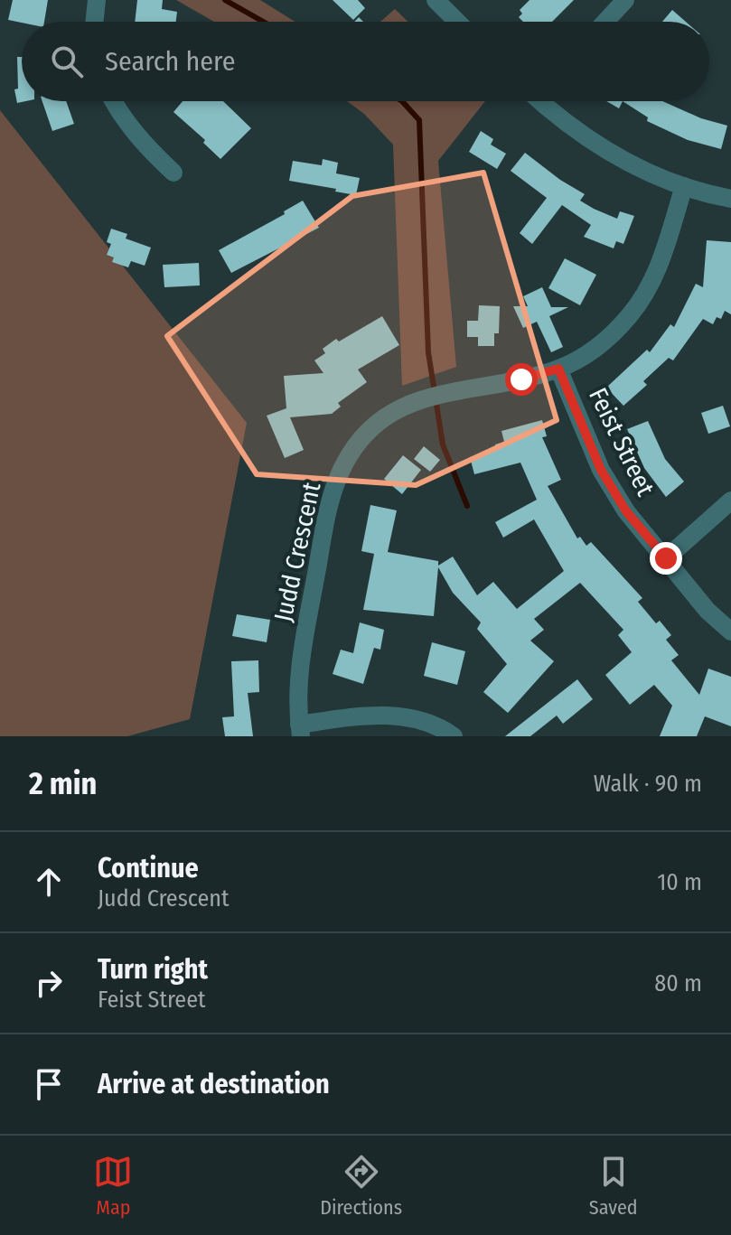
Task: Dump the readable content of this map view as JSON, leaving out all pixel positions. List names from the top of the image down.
{
  "streets": {
    "street": ["Feist Street", "Judd Crescent"]
  },
  "crossings": [
    ["Feist Street", "Judd Crescent"]
  ],
  "page": {
    "search": "Search here",
    "heading": ["2 min", "Walk · 90 m"],
    "list": [
      ["Continue", "Judd Crescent", "10 m"],
      ["Turn right", "Feist Street", "80 m"],
      "Arrive at destination"
    ],
    "nav": ["Map", "Directions", "Saved"]
  }
}
